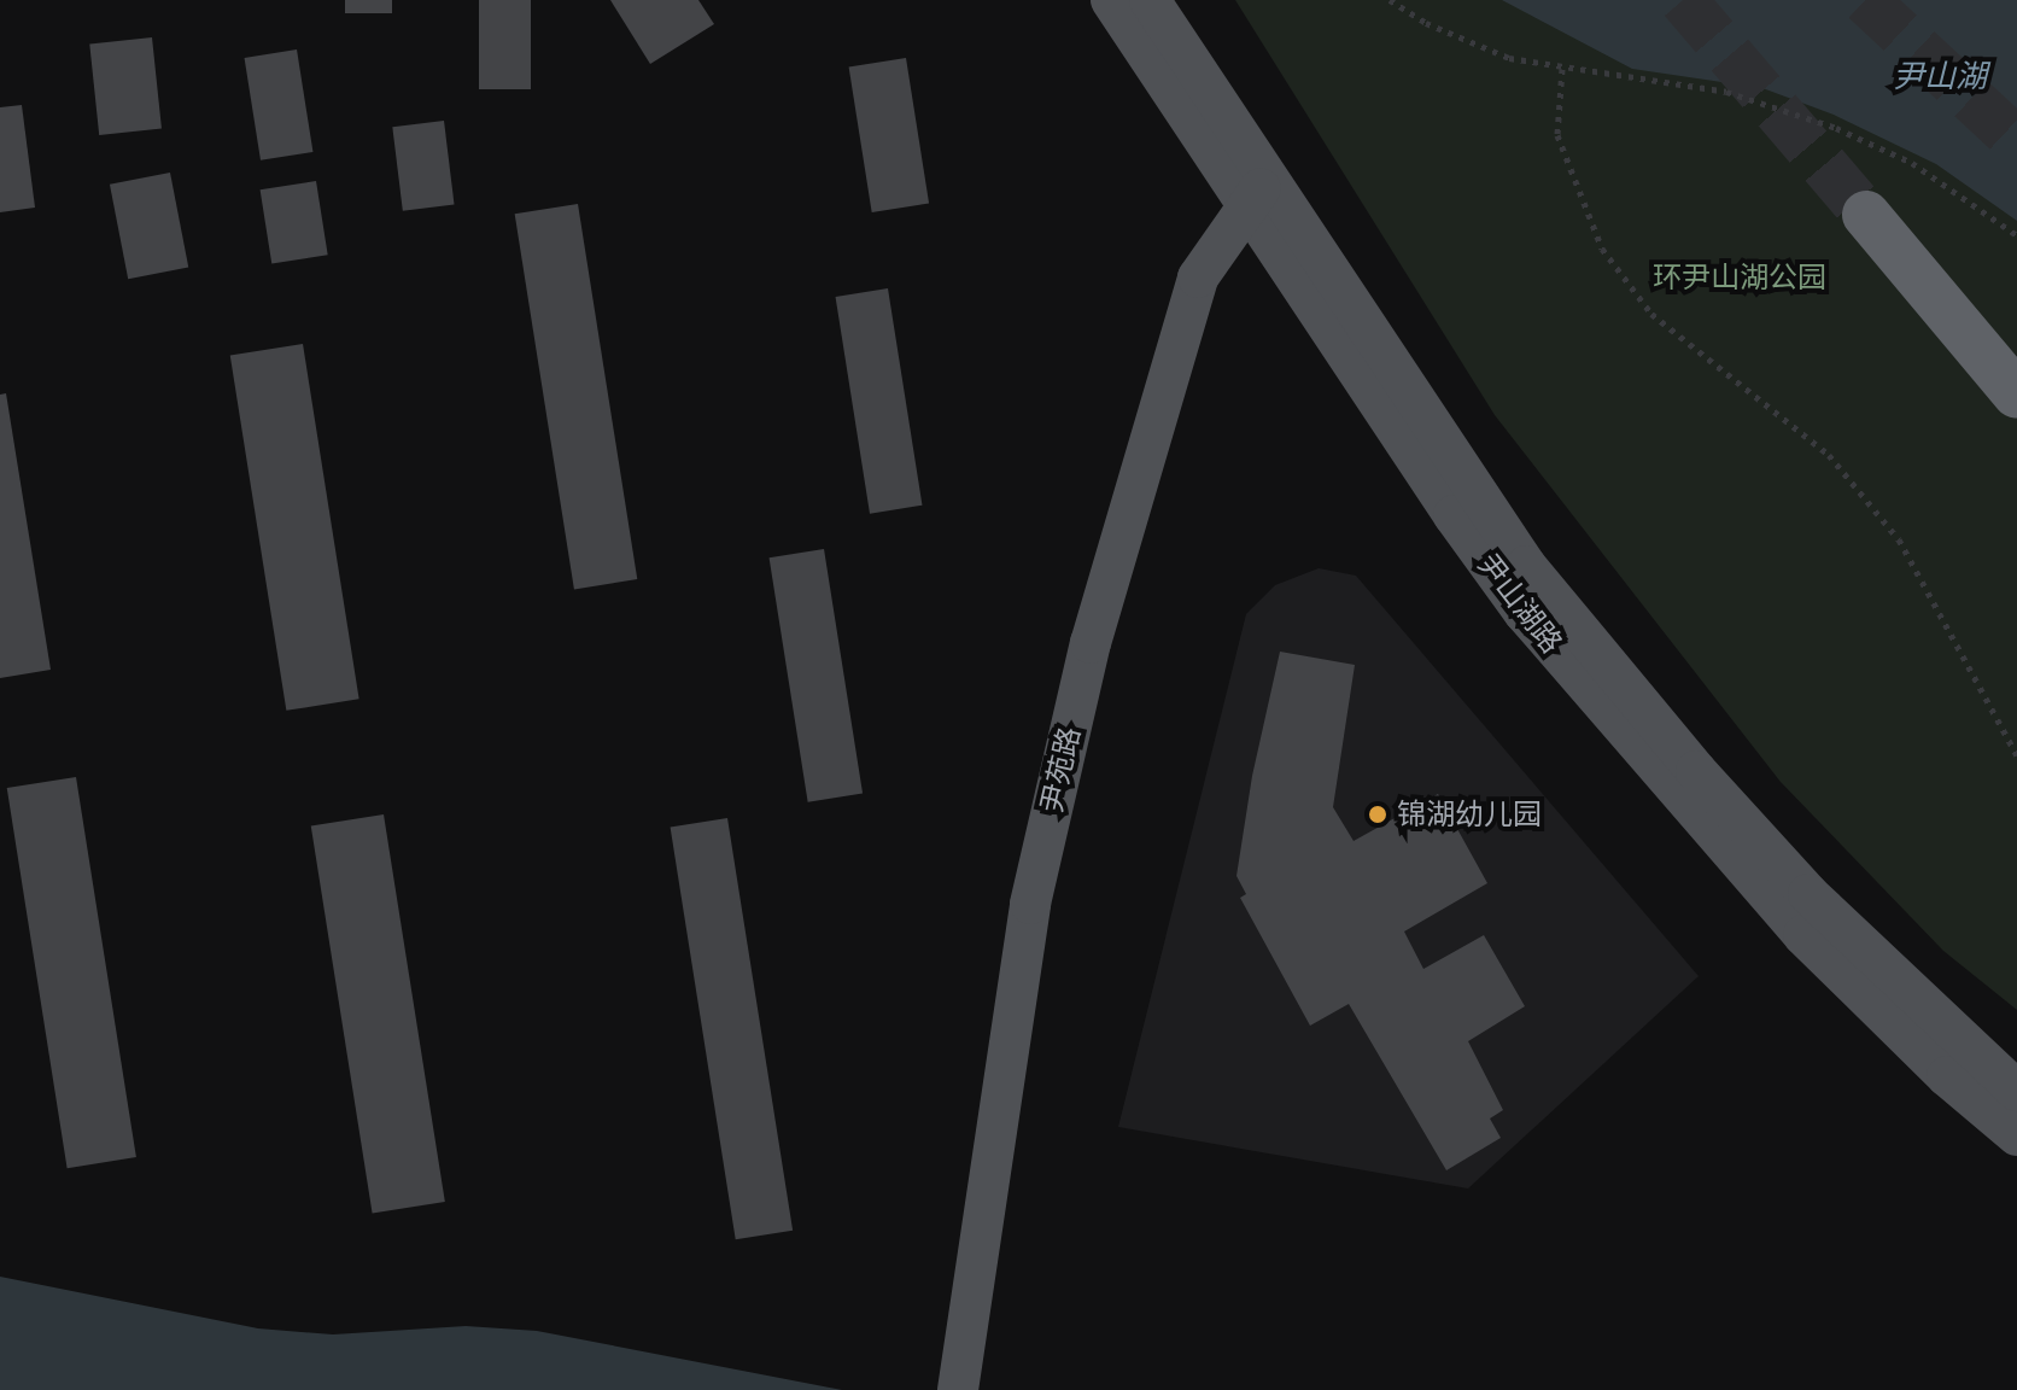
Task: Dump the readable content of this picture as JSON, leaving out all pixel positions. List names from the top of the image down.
{
  "streets": {
    "main road": ["尹山湖路", "尹苑路"]
  },
  "crossings": [
    ["尹山湖路", "尹苑路"]
  ],
  "water": ["尹山湖"],
  "parks": ["环尹山湖公园"],
  "places": ["锦湖幼儿园"]
}
